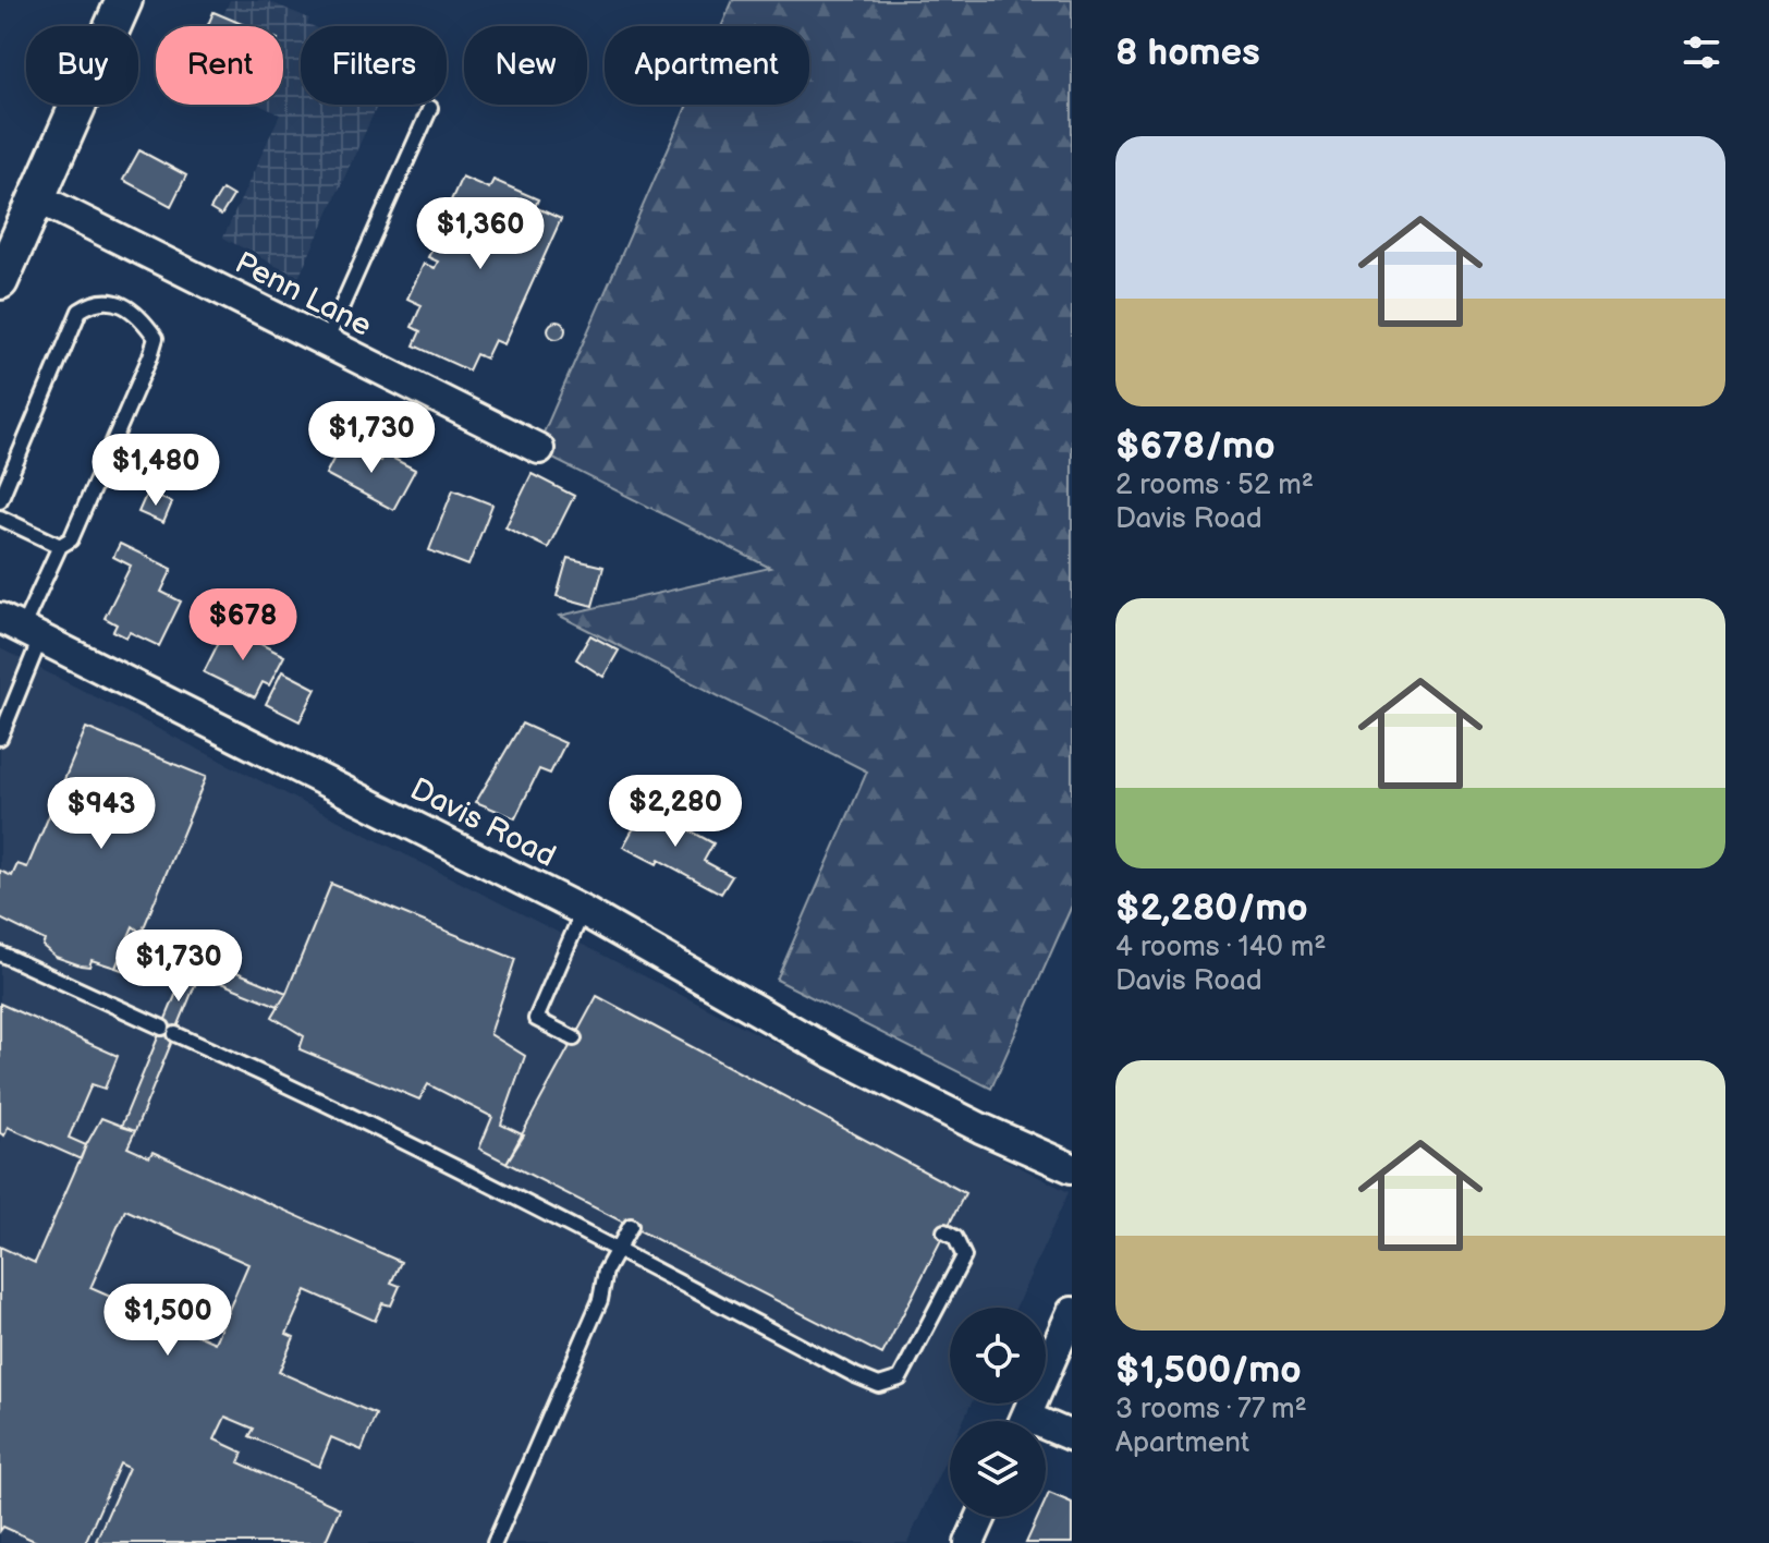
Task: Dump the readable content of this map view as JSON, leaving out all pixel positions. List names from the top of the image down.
{
  "streets": {
    "street": ["Penn Lane", "Davis Road"]
  },
  "page": {
    "heading": "8 homes",
    "chip": [
      "Buy",
      "Rent",
      "Filters",
      "New",
      "Apartment"
    ],
    "list": [
      {
        "name": "$678/mo",
        "note": "2 rooms · 52 m² · Davis Road"
      },
      {
        "name": "$2,280/mo",
        "note": "4 rooms · 140 m² · Davis Road"
      },
      {
        "name": "$1,500/mo",
        "note": "3 rooms · 77 m² · Apartment"
      }
    ],
    "price": [
      "$1,360",
      "$1,730",
      "$1,480",
      "$678",
      "$2,280",
      "$943",
      "$1,730",
      "$1,500"
    ]
  }
}
